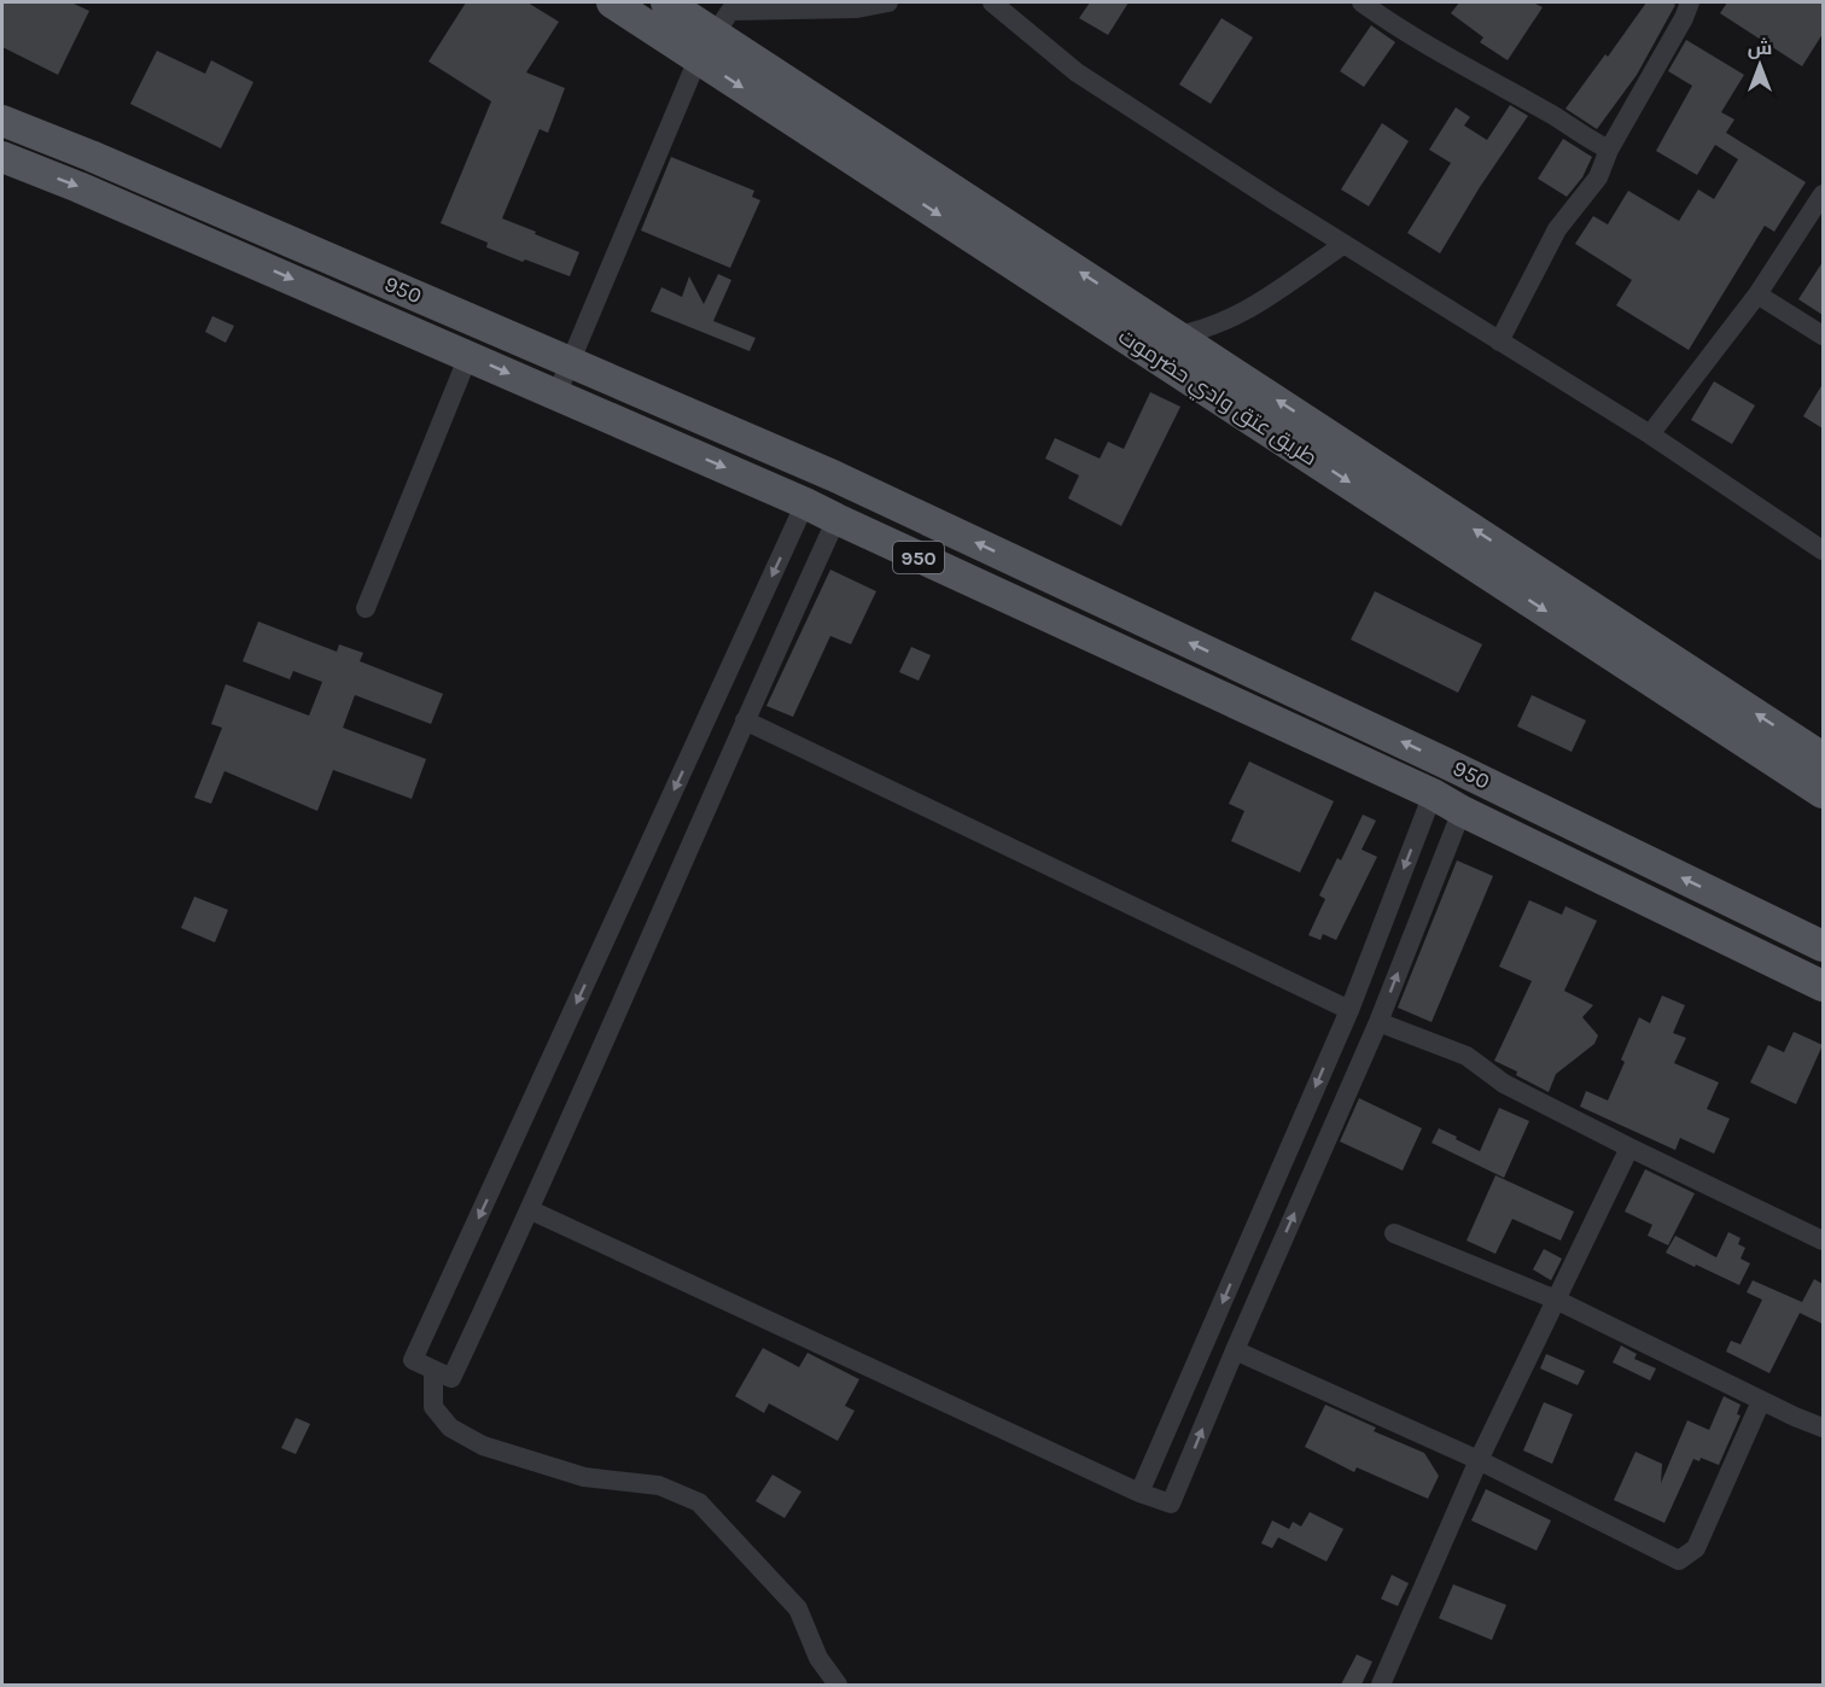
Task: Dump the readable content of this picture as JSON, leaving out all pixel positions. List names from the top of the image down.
{
  "streets": {
    "main road": ["950", "طريق عتق وادي حضرموت"]
  },
  "north": "top"
}
